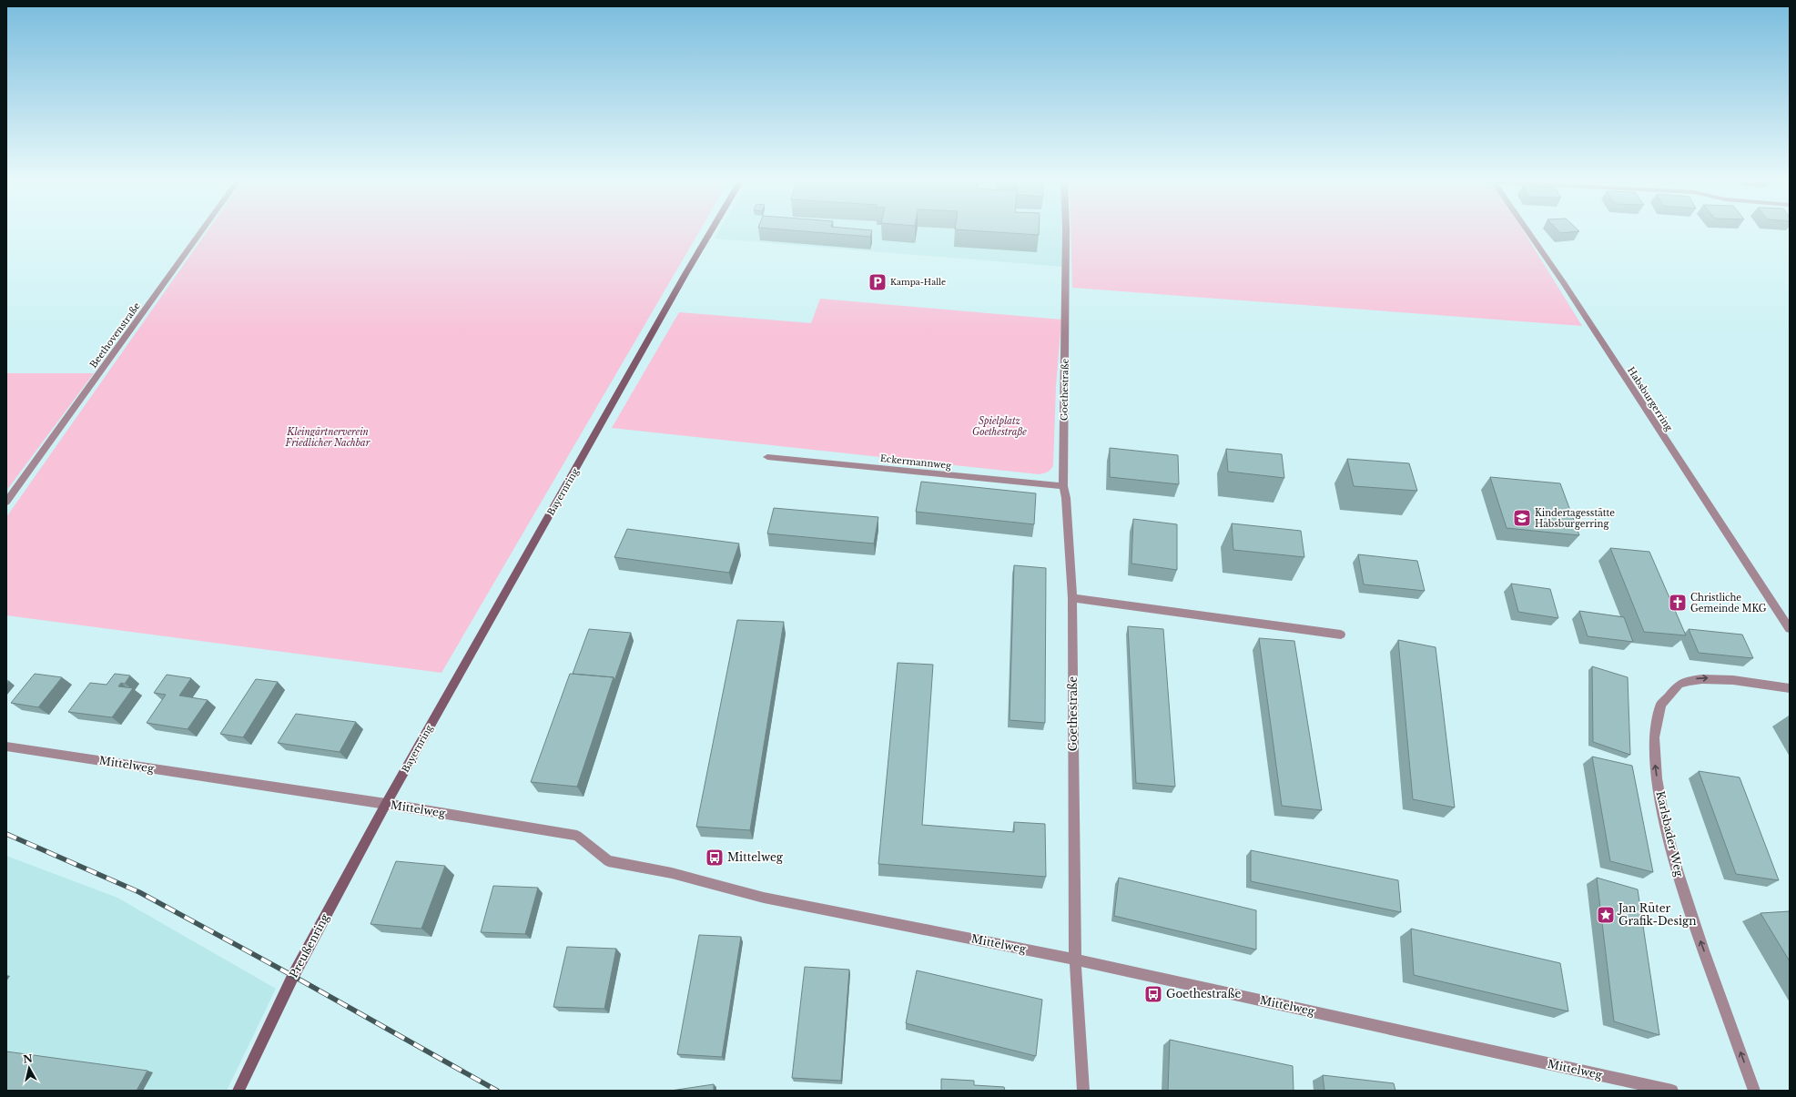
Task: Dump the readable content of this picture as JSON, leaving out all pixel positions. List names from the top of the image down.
{
  "streets": {
    "street": [
      "Beethovenstraße",
      "Goethestraße",
      "Habsburgerring",
      "Eckermannweg",
      "Bayernring",
      "Mittelweg",
      "Karlsbader Weg",
      "Preußenring"
    ]
  },
  "crossings": [
    ["Goethestraße", "Eckermannweg"],
    ["Goethestraße", "Mittelweg"],
    ["Bayernring", "Mittelweg"],
    ["Bayernring", "Preußenring"],
    ["Mittelweg", "Preußenring"]
  ],
  "parks": ["Spielplatz Goethestraße", "Kleingärtnerverein Friedlicher Nachbar"],
  "places": {
    "parking": ["Kampa-Halle"],
    "school or university": ["Kindertagesstätte Habsburgerring"],
    "church": ["Christliche Gemeinde MKG"],
    "bus stop": ["Mittelweg", "Goethestraße"],
    "place": ["Jan Rüter Grafik-Design"]
  },
  "north": "top"
}
